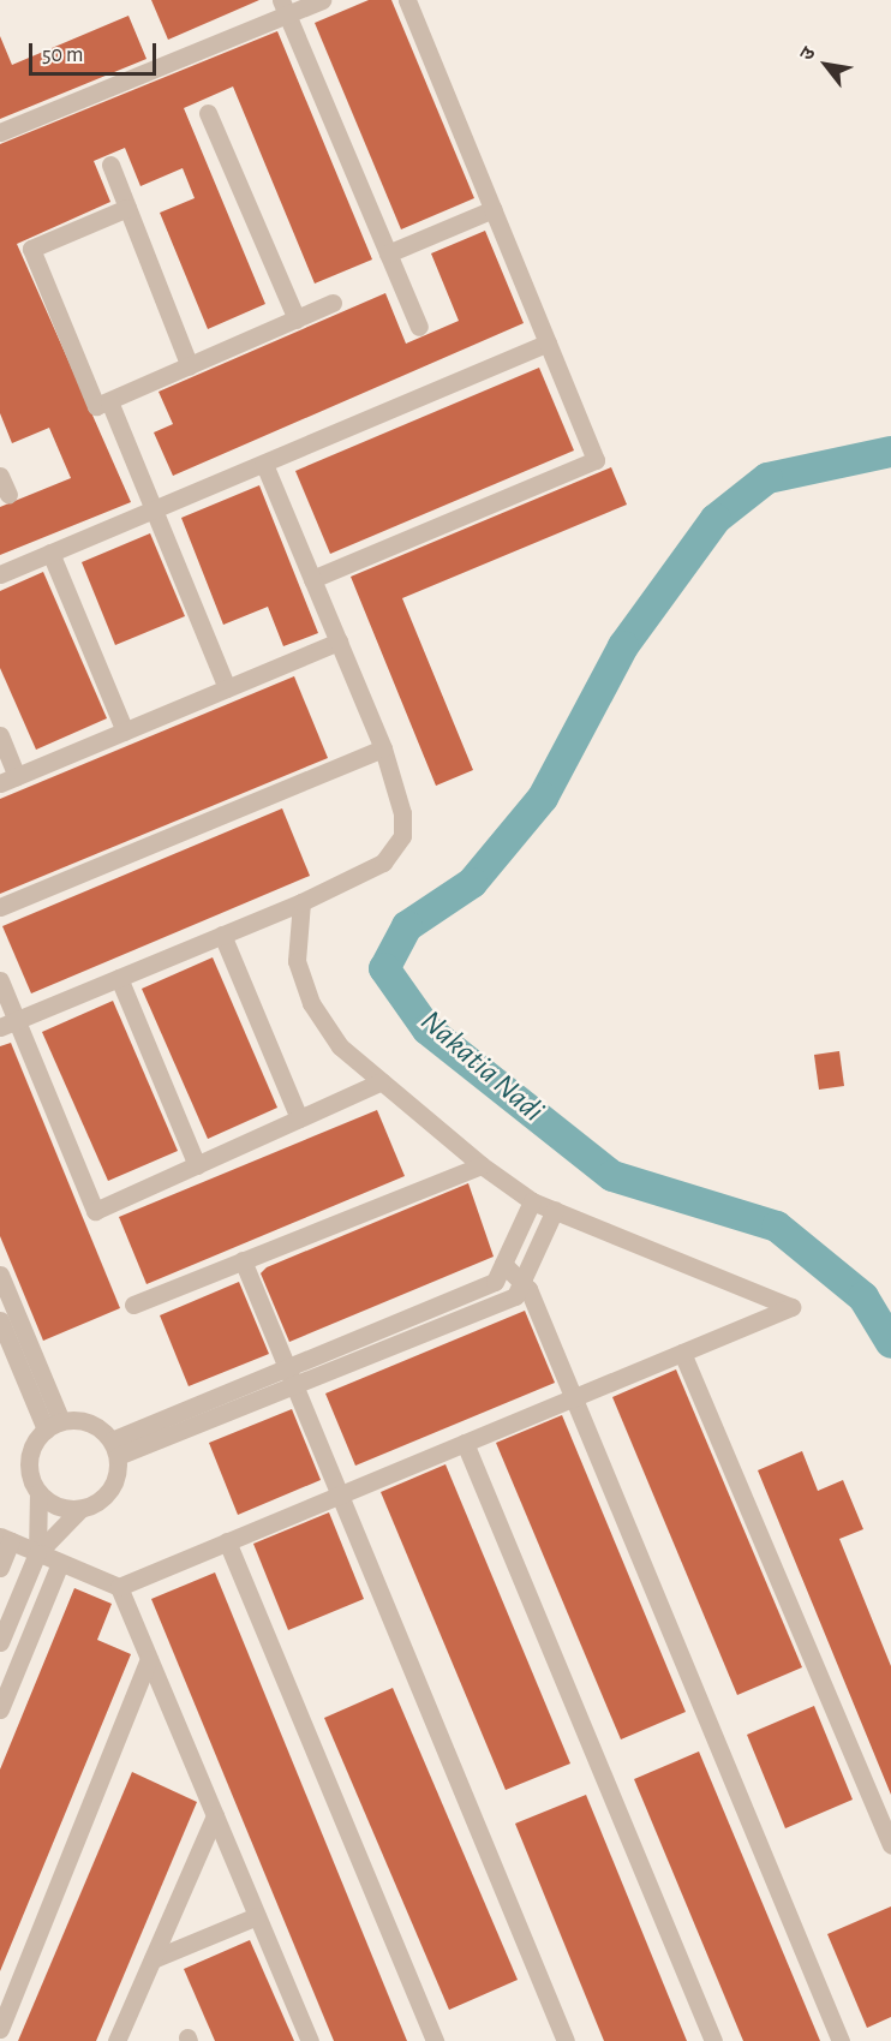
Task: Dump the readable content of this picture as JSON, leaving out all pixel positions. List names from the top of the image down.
{
  "water": ["Nakatia Nadi"],
  "scale_bar": "50 m",
  "north": "top left"
}
